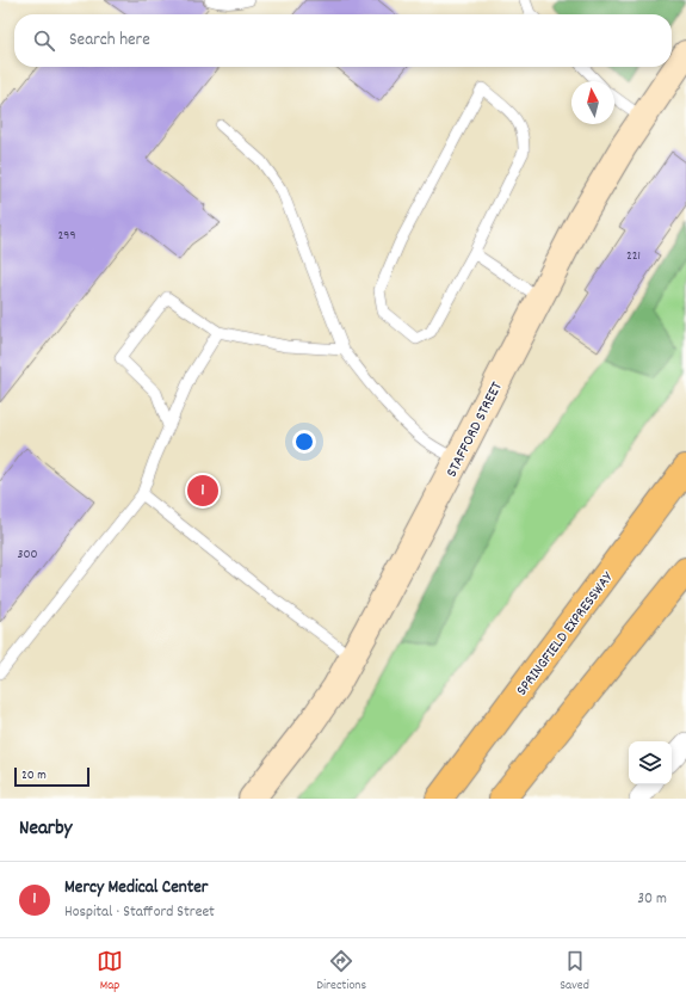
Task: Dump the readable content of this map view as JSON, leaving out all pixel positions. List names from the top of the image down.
{
  "streets": {
    "highway": ["SPRINGFIELD EXPRESSWAY"],
    "main road": ["STAFFORD STREET"]
  },
  "house_numbers": ["299", "221", "300"],
  "scale_bar": "20 m",
  "north": "top",
  "page": {
    "search": "Search here",
    "pins": "1",
    "scale": "20 m",
    "heading": "Nearby",
    "list": [
      {
        "mark": "1",
        "name": "Mercy Medical Center",
        "note": "Hospital · Stafford Street",
        "value": "30 m"
      }
    ],
    "nav": ["Map", "Directions", "Saved"]
  }
}
